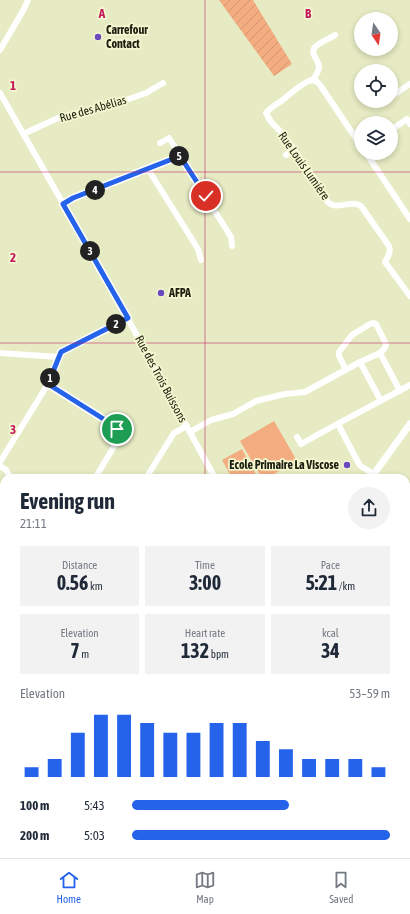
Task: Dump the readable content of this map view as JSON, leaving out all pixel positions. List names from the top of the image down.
{
  "streets": {
    "street": ["Rue des Abélias", "Rue Louis Lumière", "Rue des Trois Buissons"]
  },
  "crossings": [
    ["Rue des Abélias", "Rue des Trois Buissons"]
  ],
  "places": ["Carrefour Contact", "AFPA", "Ecole Primaire La Viscose"],
  "north": "bottom",
  "page": {
    "pins": [
      "5",
      "4",
      "3",
      "2",
      "1"
    ],
    "heading": ["Evening run", "21:11"],
    "stats": [
      ["Distance", "0.56 km"],
      ["Time", "3:00"],
      ["Pace", "5:21 /km"],
      ["Elevation", "7 m"],
      ["Heart rate", "132 bpm"],
      ["kcal", "34"]
    ],
    "chart": ["Elevation", "53–59 m"],
    "list": [
      {
        "name": "100 m",
        "note": "5:43"
      },
      {
        "name": "200 m",
        "note": "5:03"
      }
    ],
    "tabs": ["Home", "Map", "Saved"]
  },
  "grid": {
    "columns": ["A", "B"],
    "rows": ["1", "2", "3"]
  }
}
